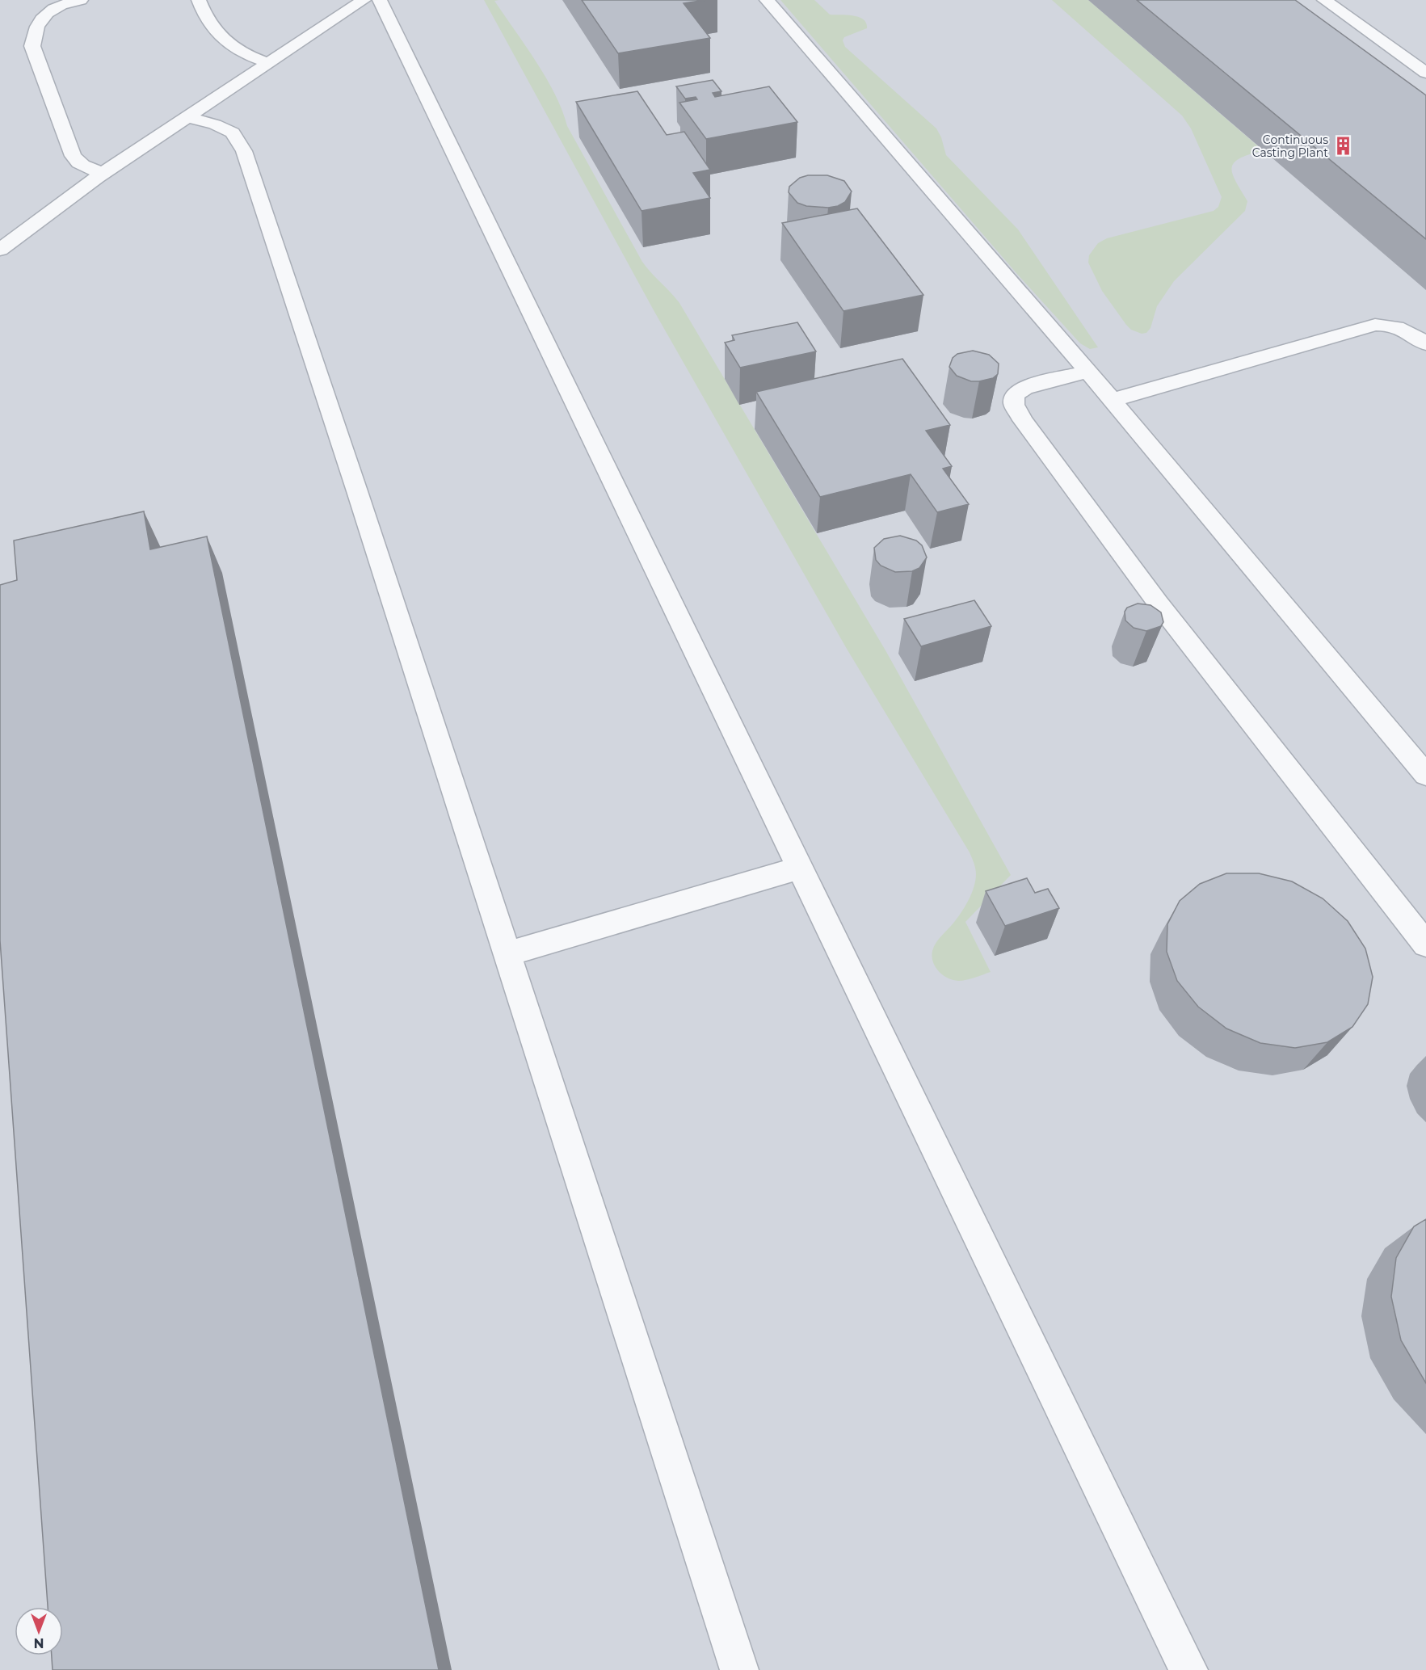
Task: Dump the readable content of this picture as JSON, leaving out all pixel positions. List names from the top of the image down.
{
  "places": {
    "building": ["Continuous Casting Plant"]
  },
  "north": "bottom"
}
